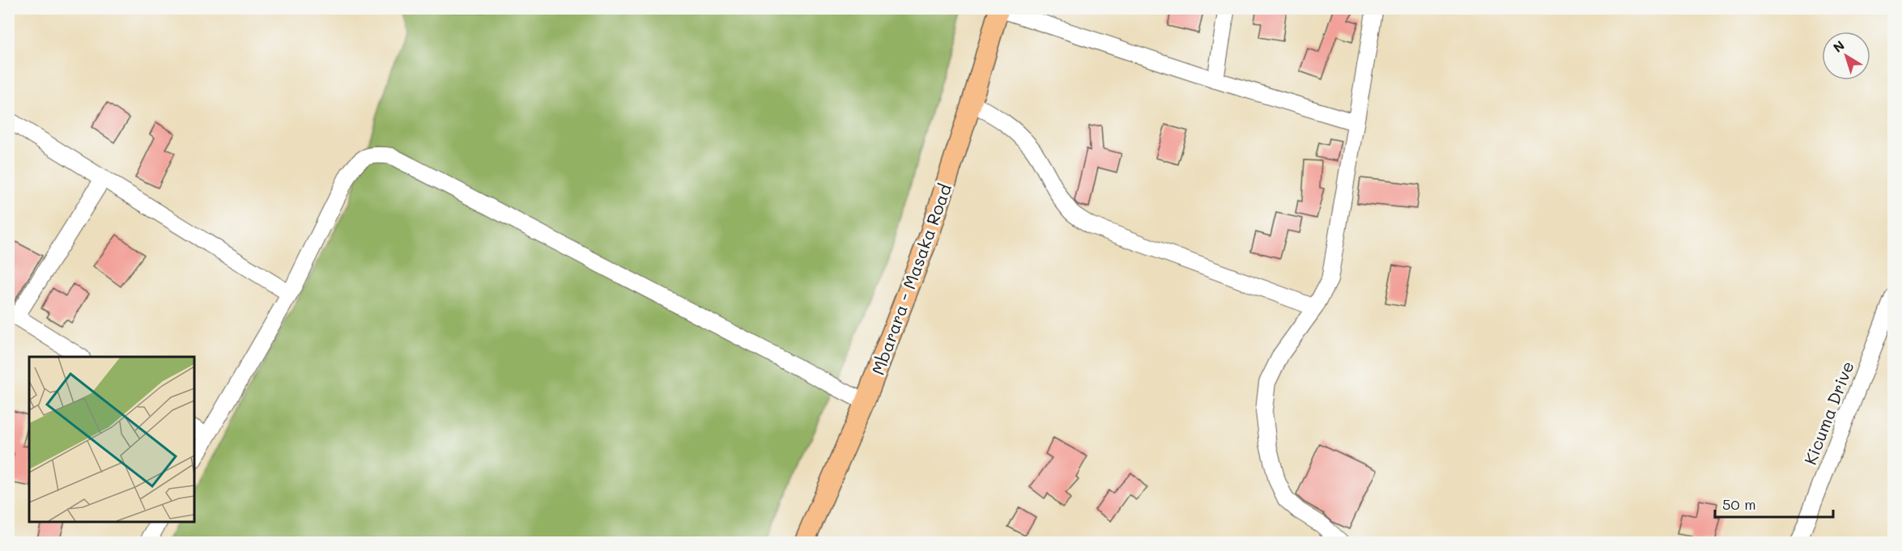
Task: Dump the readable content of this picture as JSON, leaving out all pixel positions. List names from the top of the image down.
{
  "streets": {
    "main road": ["Mbarara - Masaka Road"],
    "street": ["Kicuma Drive"]
  },
  "scale_bar": "50 m",
  "north": "top left"
}
